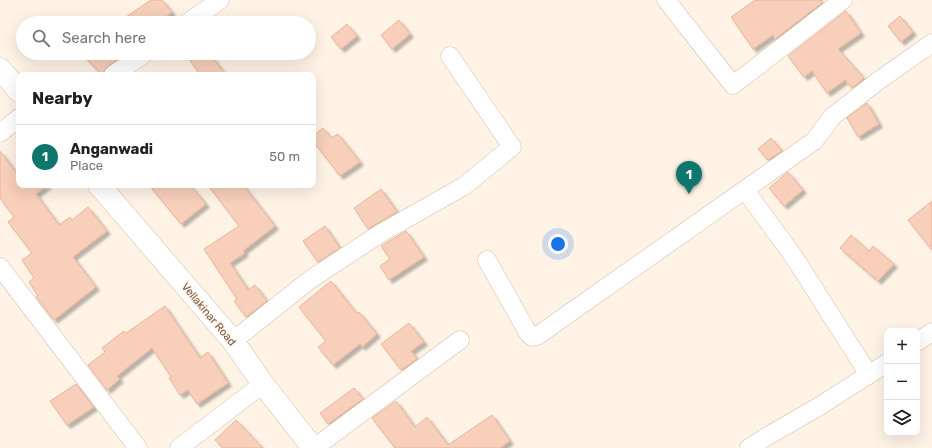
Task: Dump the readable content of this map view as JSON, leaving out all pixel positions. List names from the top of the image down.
{
  "streets": {
    "main road": ["Vellakinar Road"]
  },
  "page": {
    "search": "Search here",
    "heading": "Nearby",
    "list": [
      {
        "mark": "1",
        "name": "Anganwadi",
        "note": "Place",
        "value": "50 m"
      }
    ],
    "pins": "1",
    "map_buttons": ["+", "−"]
  }
}
